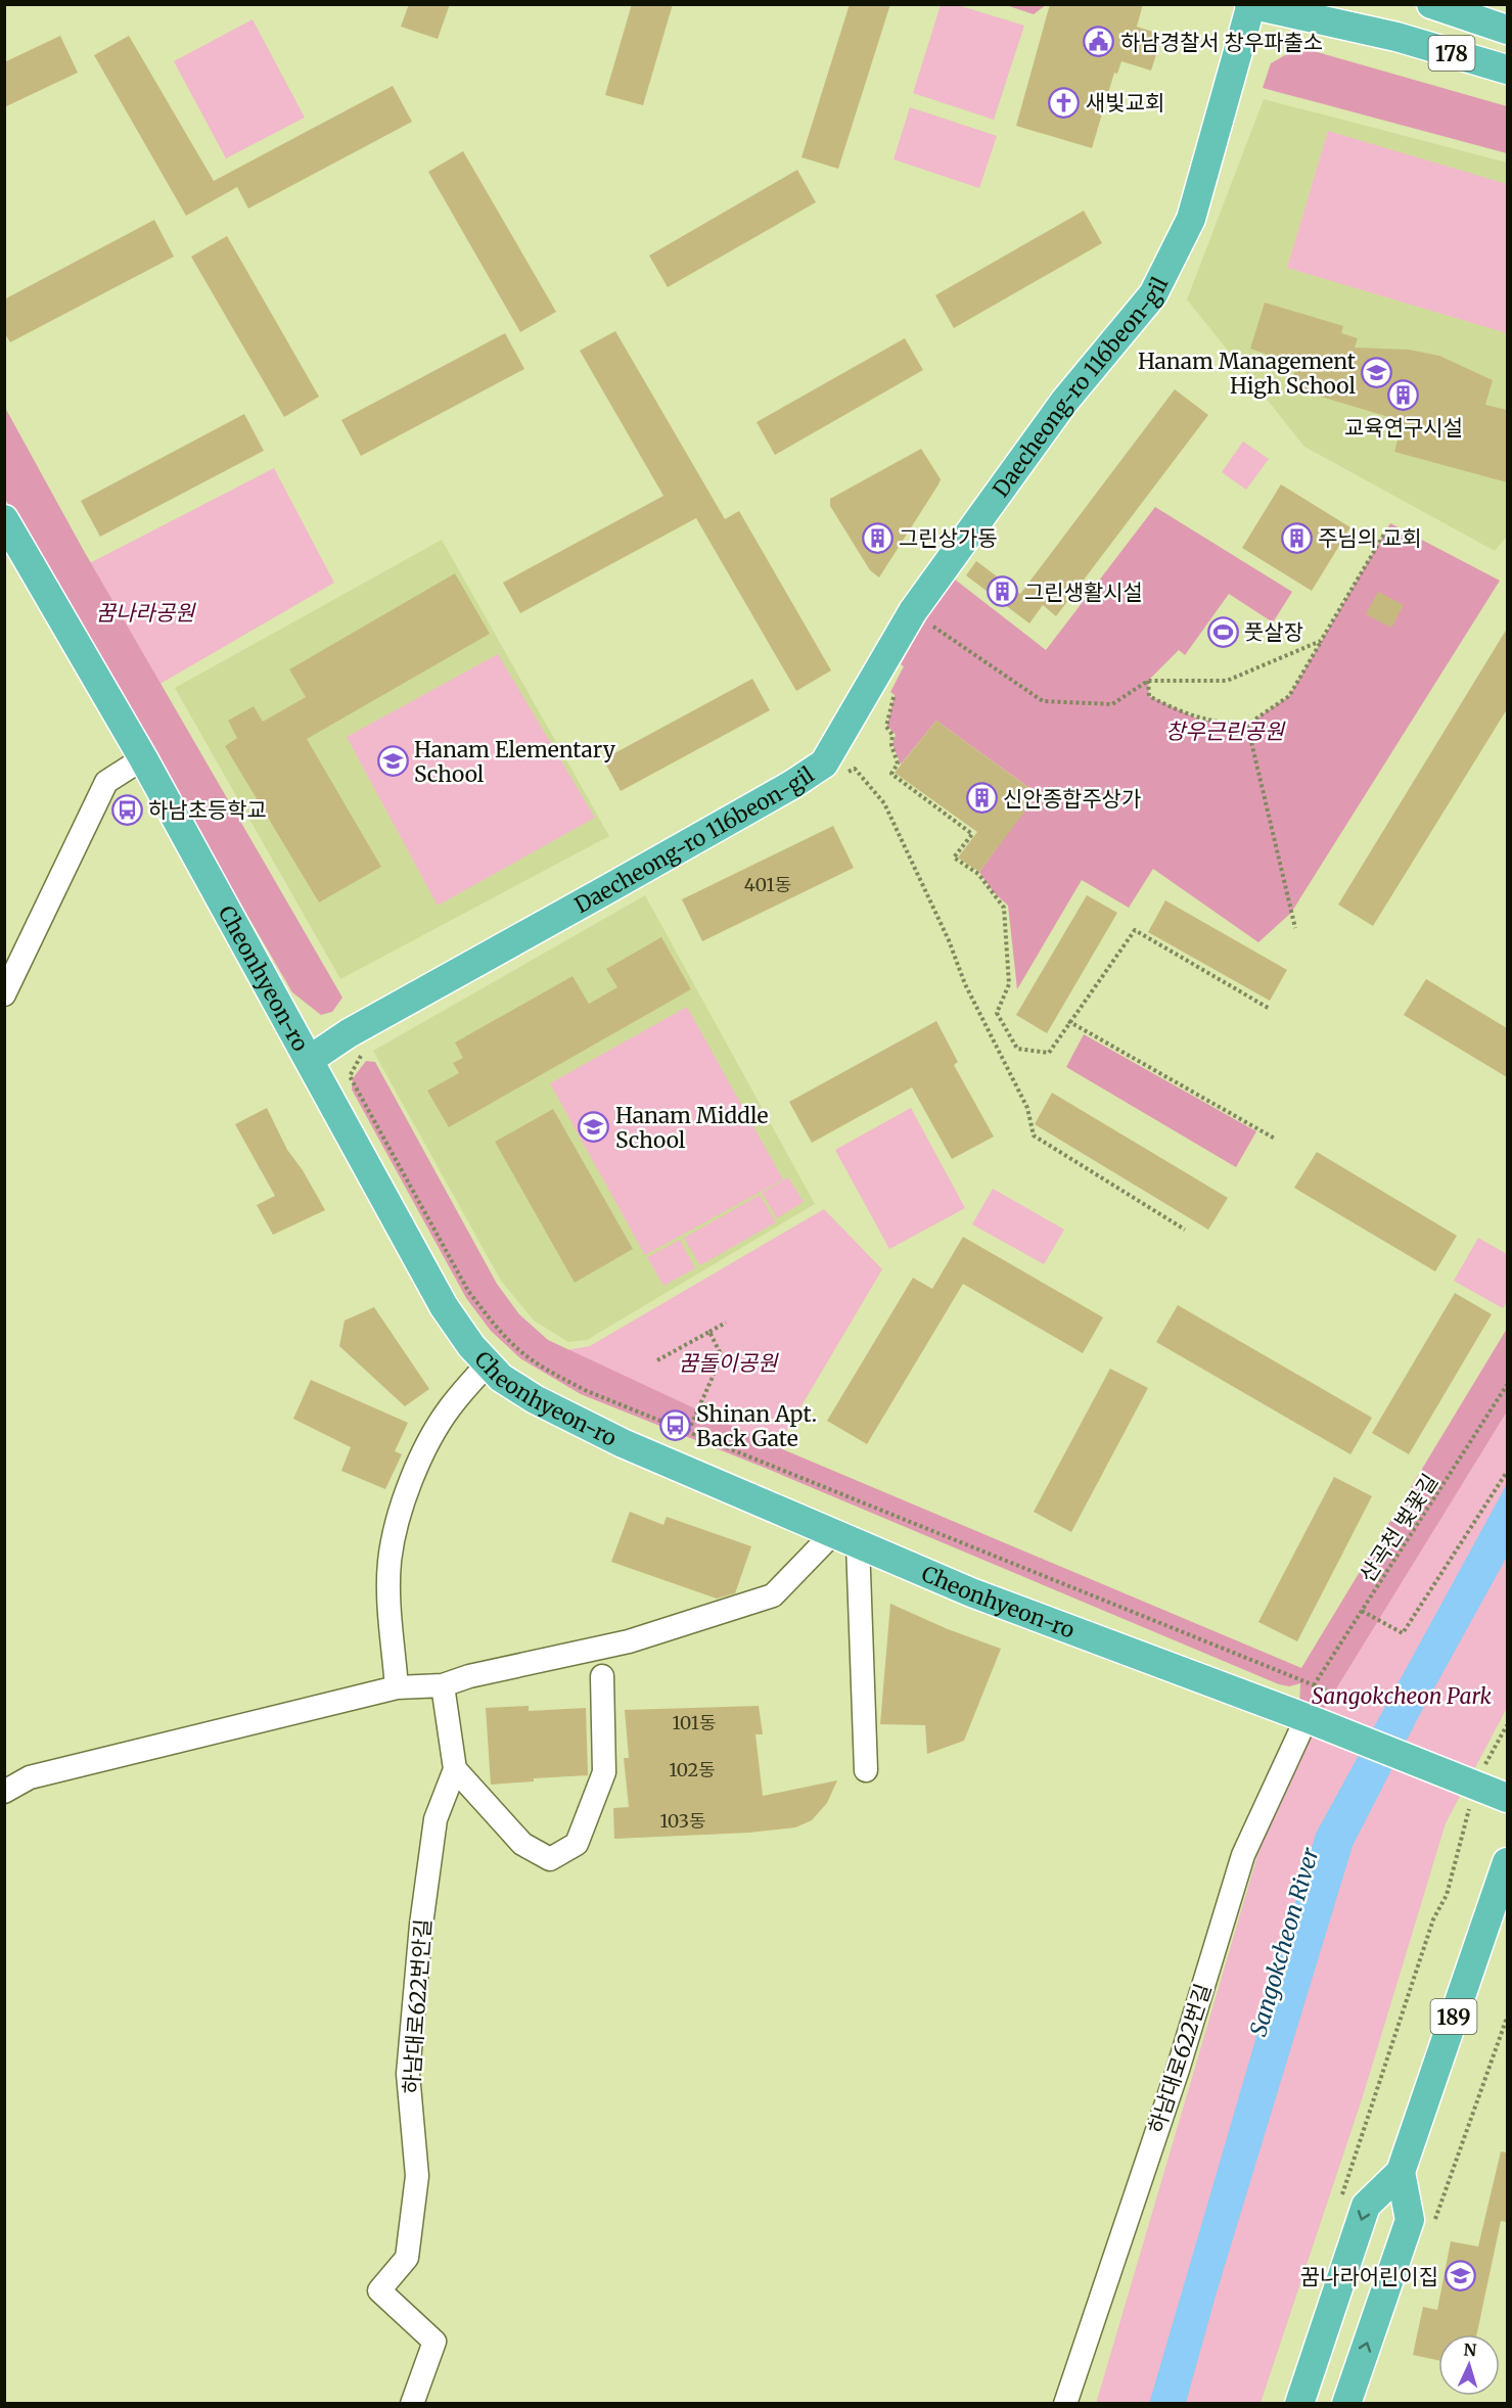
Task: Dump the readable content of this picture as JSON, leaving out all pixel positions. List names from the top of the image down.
{
  "streets": {
    "main road": [
      "178",
      "Daecheong-ro 116beon-gil",
      "Cheonhyeon-ro",
      "189"
    ],
    "street": ["하남대로622번안길", "하남대로622번길"],
    "path": ["산곡천 벚꽃길"]
  },
  "crossings": [
    ["178", "Daecheong-ro 116beon-gil"],
    ["Daecheong-ro 116beon-gil", "Cheonhyeon-ro"],
    ["Cheonhyeon-ro", "하남대로622번길"]
  ],
  "water": ["Sangokcheon River"],
  "parks": [
    "꿈나라공원",
    "창우근린공원",
    "꿈돌이공원",
    "Sangokcheon Park"
  ],
  "places": {
    "public building": ["하남경찰서 창우파출소"],
    "church": ["새빛교회"],
    "school or university": [
      "Hanam Management High School",
      "Hanam Elementary School",
      "Hanam Middle School",
      "꿈나라어린이집"
    ],
    "building": [
      "교육연구시설",
      "그린상가동",
      "주님의 교회",
      "그린생활시설",
      "신안종합주상가"
    ],
    "sports": ["풋살장"],
    "bus stop": ["하남초등학교", "Shinan Apt. Back Gate"]
  },
  "house_numbers": [
    "401동",
    "101동",
    "102동",
    "103동"
  ],
  "north": "top"
}
